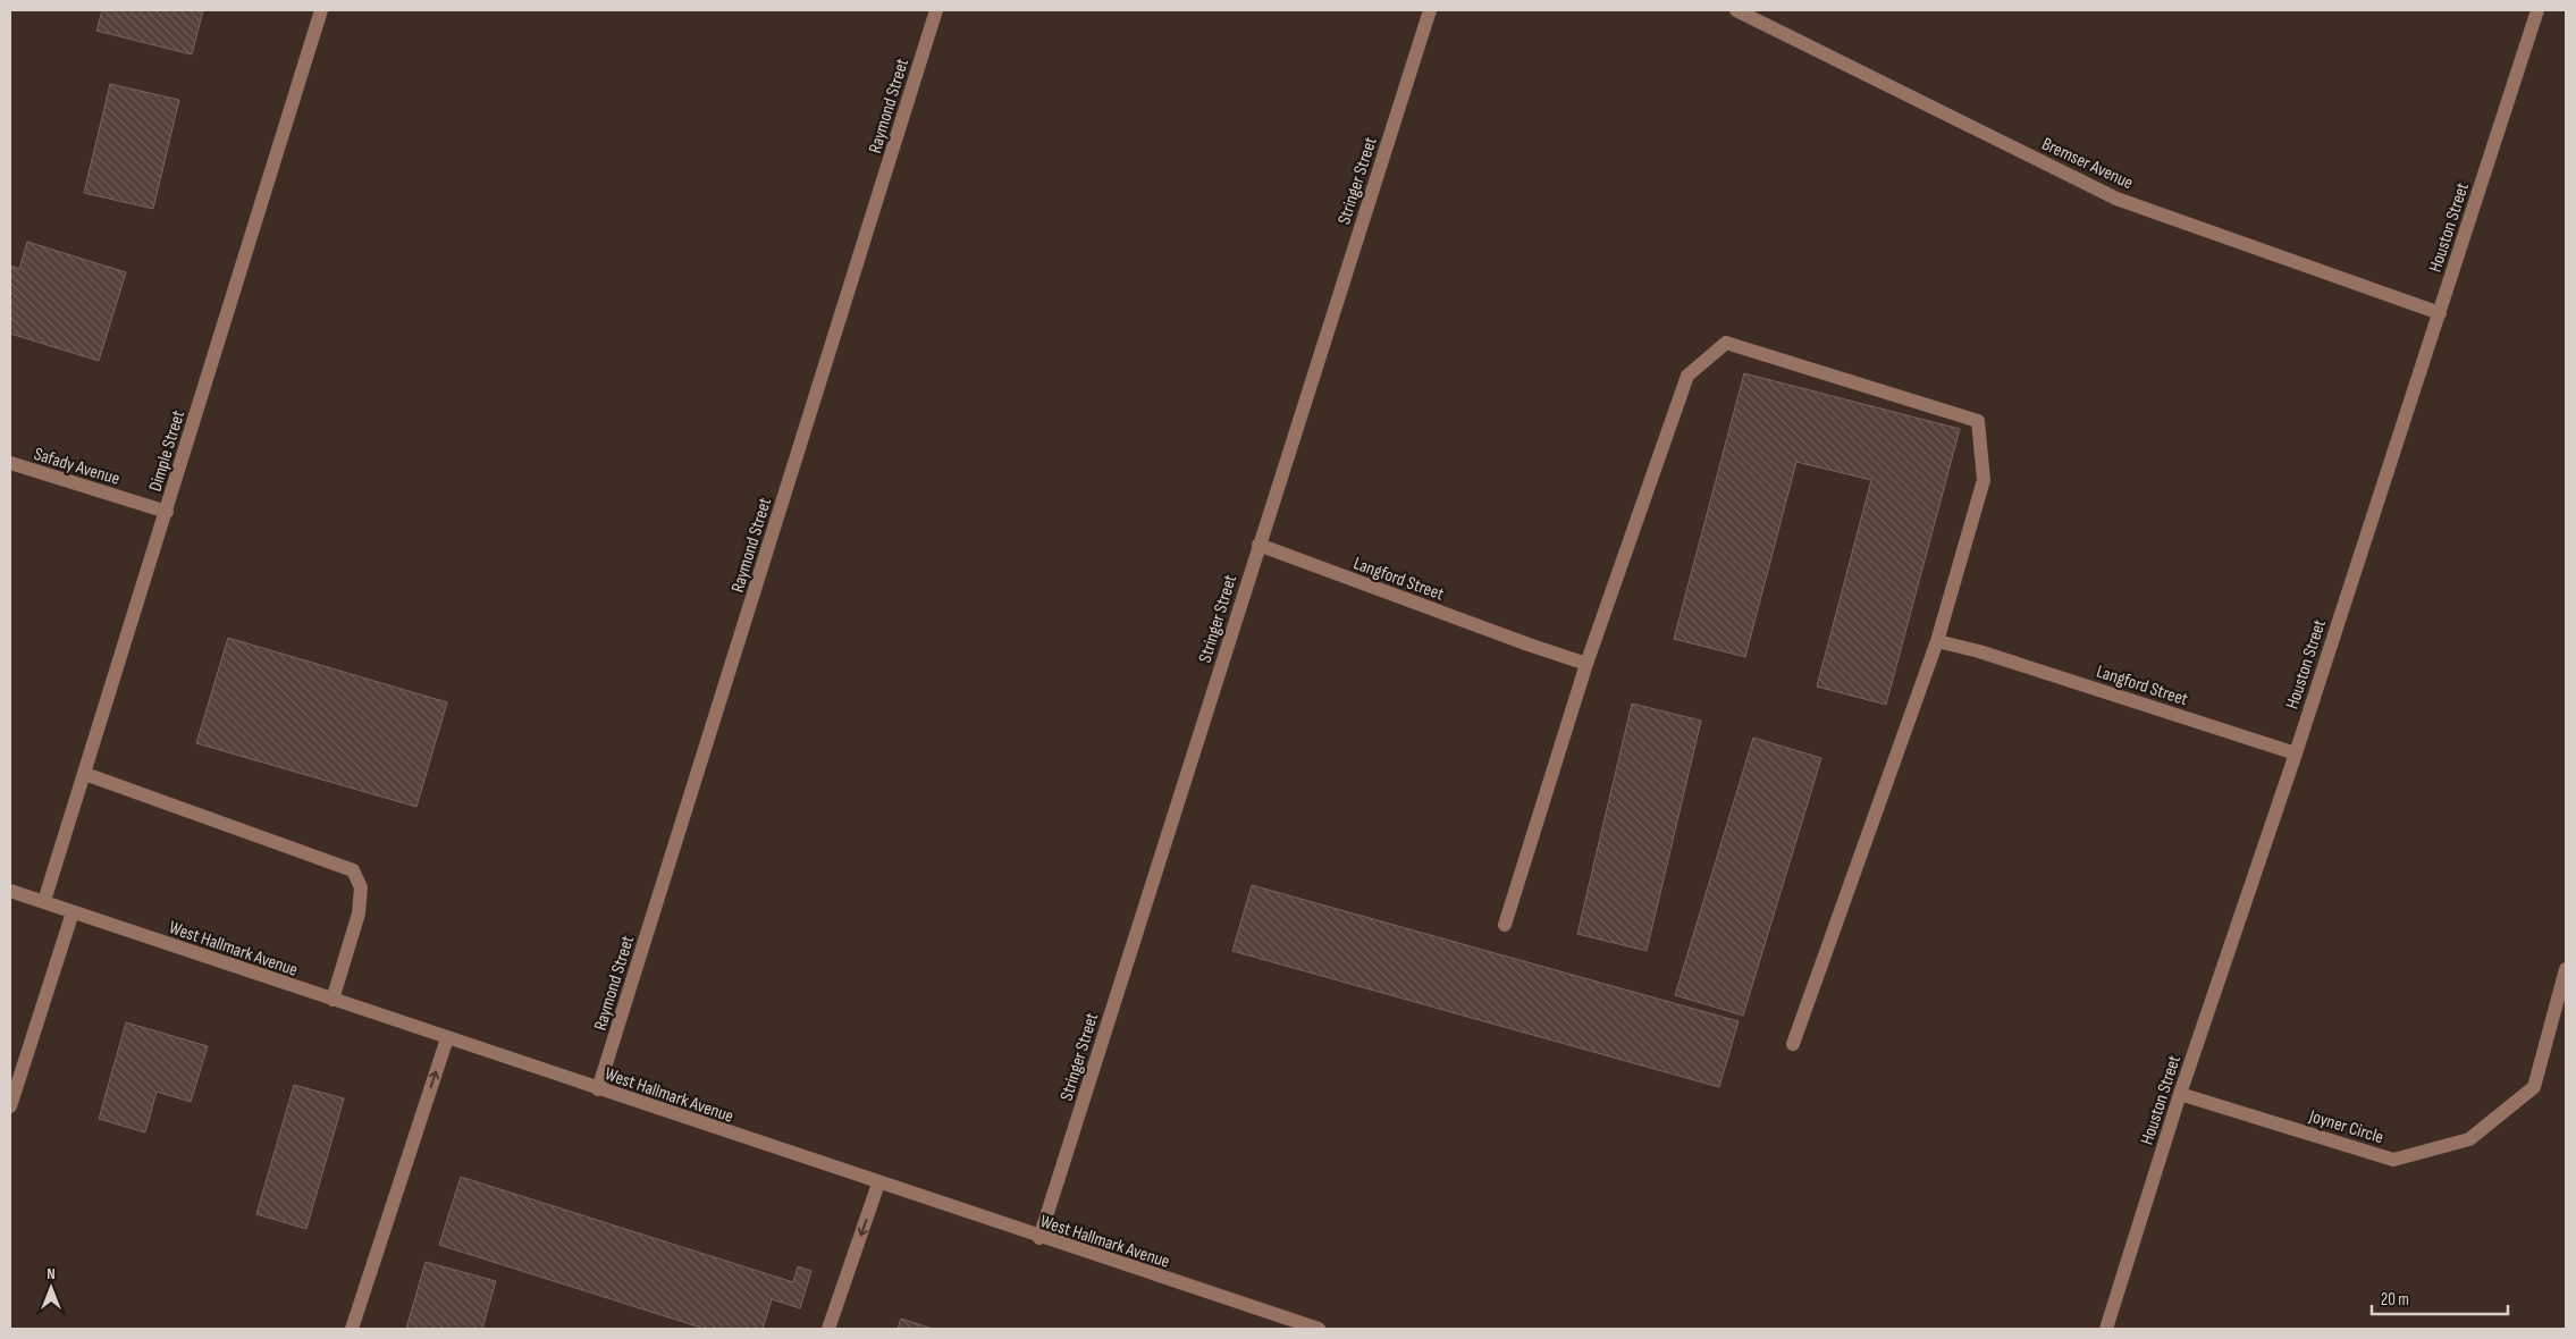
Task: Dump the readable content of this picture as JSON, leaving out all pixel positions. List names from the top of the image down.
{
  "streets": {
    "street": [
      "Raymond Street",
      "Bremser Avenue",
      "Stringer Street",
      "Houston Street",
      "Dimple Street",
      "Safady Avenue",
      "Langford Street",
      "West Hallmark Avenue",
      "Joyner Circle"
    ]
  },
  "crossings": [
    ["Raymond Street", "West Hallmark Avenue"],
    ["Bremser Avenue", "Houston Street"],
    ["Stringer Street", "Langford Street"],
    ["Stringer Street", "West Hallmark Avenue"],
    ["Houston Street", "Langford Street"],
    ["Houston Street", "Joyner Circle"],
    ["Dimple Street", "Safady Avenue"],
    ["Dimple Street", "West Hallmark Avenue"]
  ],
  "scale_bar": "20 m",
  "north": "top"
}
